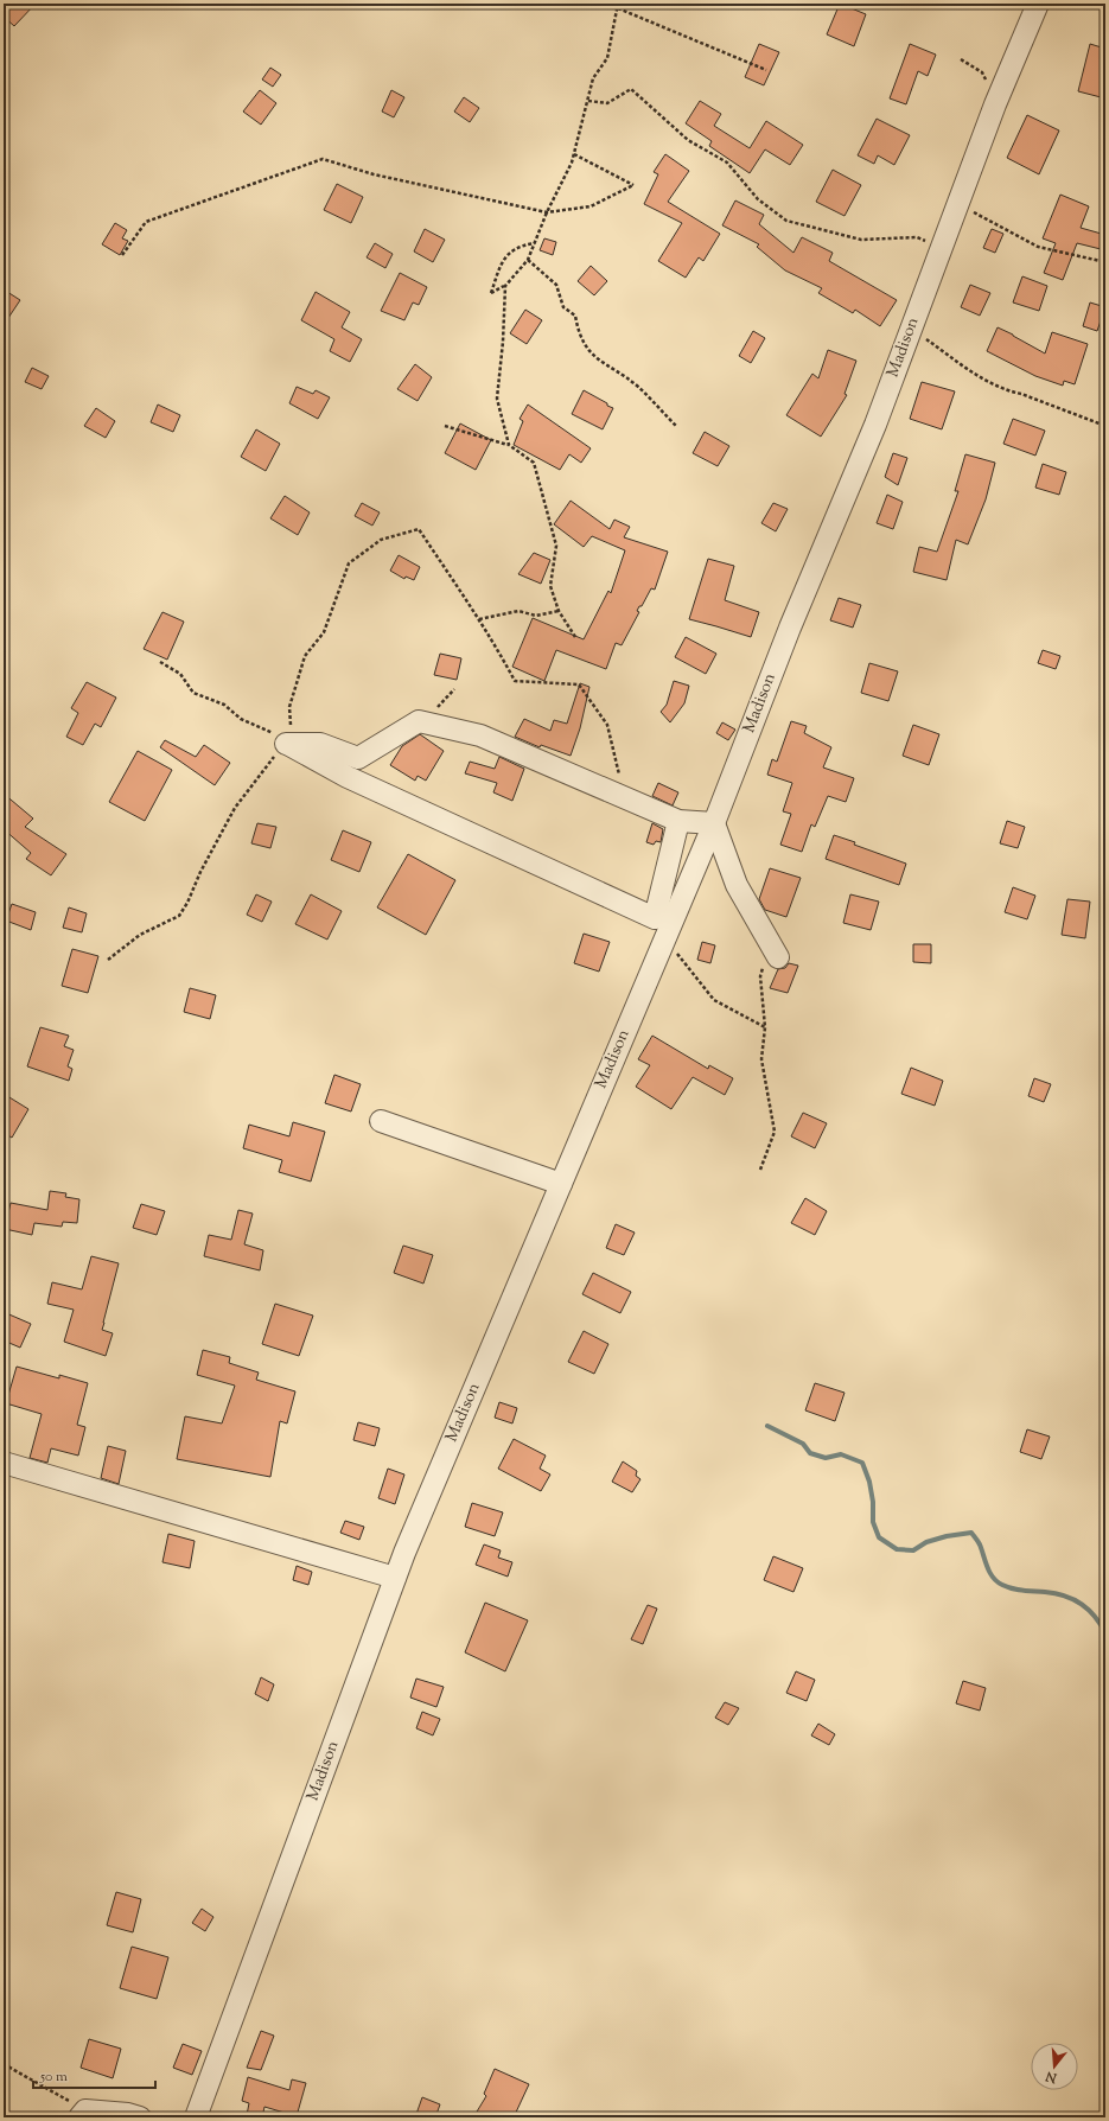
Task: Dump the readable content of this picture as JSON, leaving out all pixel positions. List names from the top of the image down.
{
  "streets": {
    "street": ["Madison"]
  },
  "scale_bar": "50 m",
  "north": "bottom"
}
